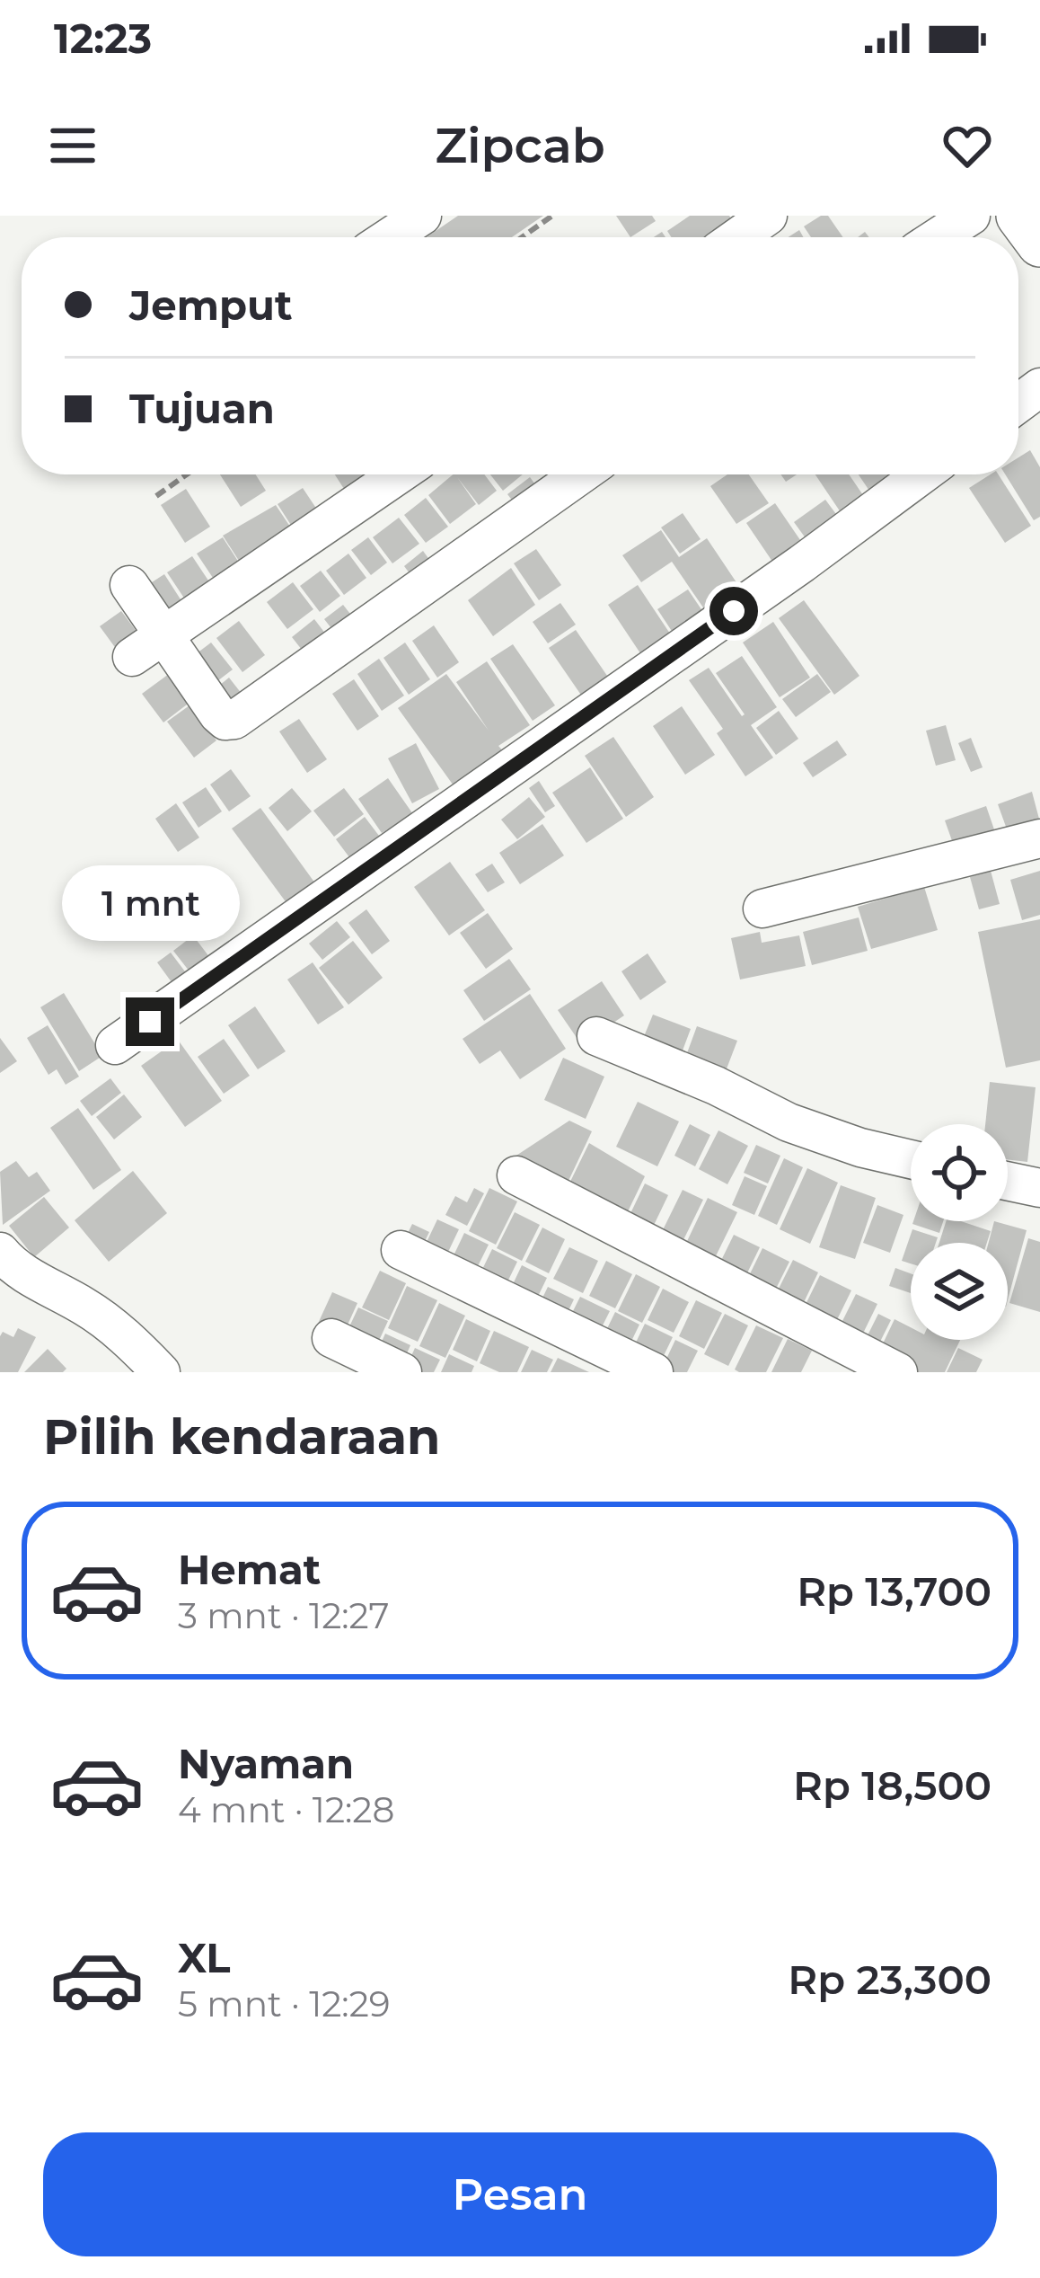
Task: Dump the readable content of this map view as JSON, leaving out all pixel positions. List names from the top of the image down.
{
  "page": {
    "status": "12:23",
    "header": "Zipcab",
    "banner": ["Jemput", "Tujuan"],
    "bubble": "1 mnt",
    "heading": "Pilih kendaraan",
    "list": [
      {
        "name": "Hemat",
        "note": "3 mnt · 12:27",
        "value": "Rp 13,700"
      },
      {
        "name": "Nyaman",
        "note": "4 mnt · 12:28",
        "value": "Rp 18,500"
      },
      {
        "name": "XL",
        "note": "5 mnt · 12:29",
        "value": "Rp 23,300"
      }
    ],
    "buttons": "Pesan"
  }
}
